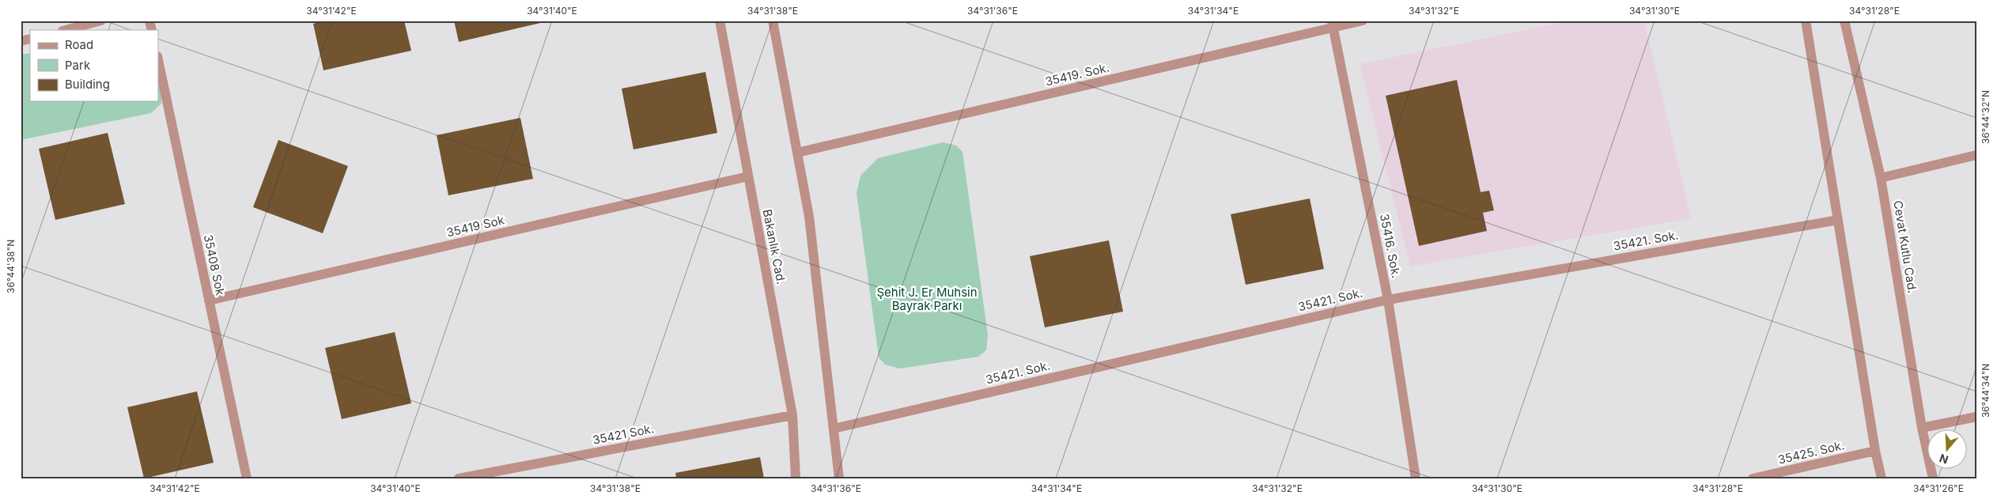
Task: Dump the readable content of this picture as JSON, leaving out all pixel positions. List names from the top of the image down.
{
  "streets": {
    "street": [
      "35419. Sok.",
      "35419 Sok",
      "35421. Sok.",
      "35416. Sok.",
      "Bakanlık Cad.",
      "Cevat Kutlu Cad.",
      "35408 Sok",
      "35421 Sok.",
      "35425. Sok."
    ]
  },
  "crossings": [
    ["35419. Sok.", "35416. Sok."],
    ["35419 Sok", "Bakanlık Cad."],
    ["35419 Sok", "35408 Sok"],
    ["35421. Sok.", "35416. Sok."],
    ["Bakanlık Cad.", "35421 Sok."]
  ],
  "parks": ["Şehit J. Er Muhsin Bayrak Parkı"],
  "legend": ["Road", "Park", "Building"],
  "north": "bottom",
  "coordinates": [
    "34°31'42\"E",
    "34°31'40\"E",
    "34°31'38\"E",
    "34°31'36\"E",
    "34°31'34\"E",
    "34°31'32\"E",
    "34°31'30\"E",
    "34°31'28\"E",
    "36°44'32\"N",
    "36°44'38\"N",
    "36°44'34\"N",
    "34°31'26\"E"
  ]
}
